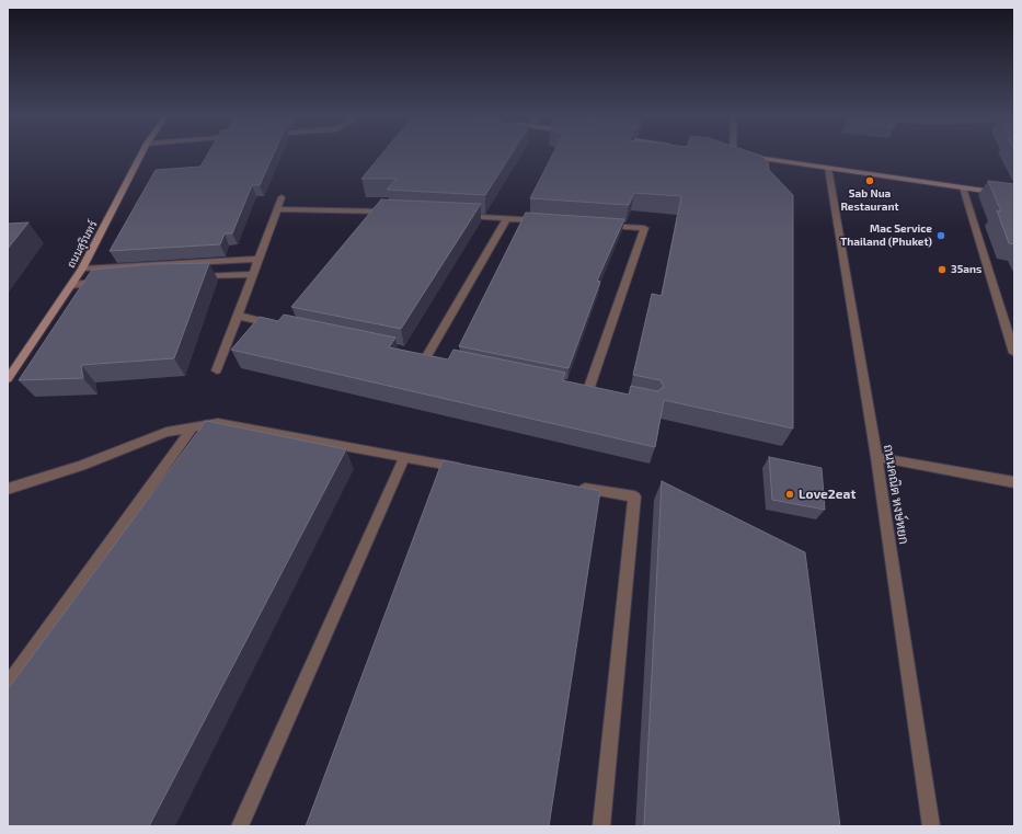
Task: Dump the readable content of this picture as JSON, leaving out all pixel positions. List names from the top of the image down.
{
  "streets": {
    "street": ["ถนนสุรินทร์", "ถนนคณิต หงษ์หยก"]
  },
  "places": [
    "Sab Nua Restaurant",
    "Mac Service Thailand (Phuket)",
    "35ans",
    "Love2eat"
  ]
}
